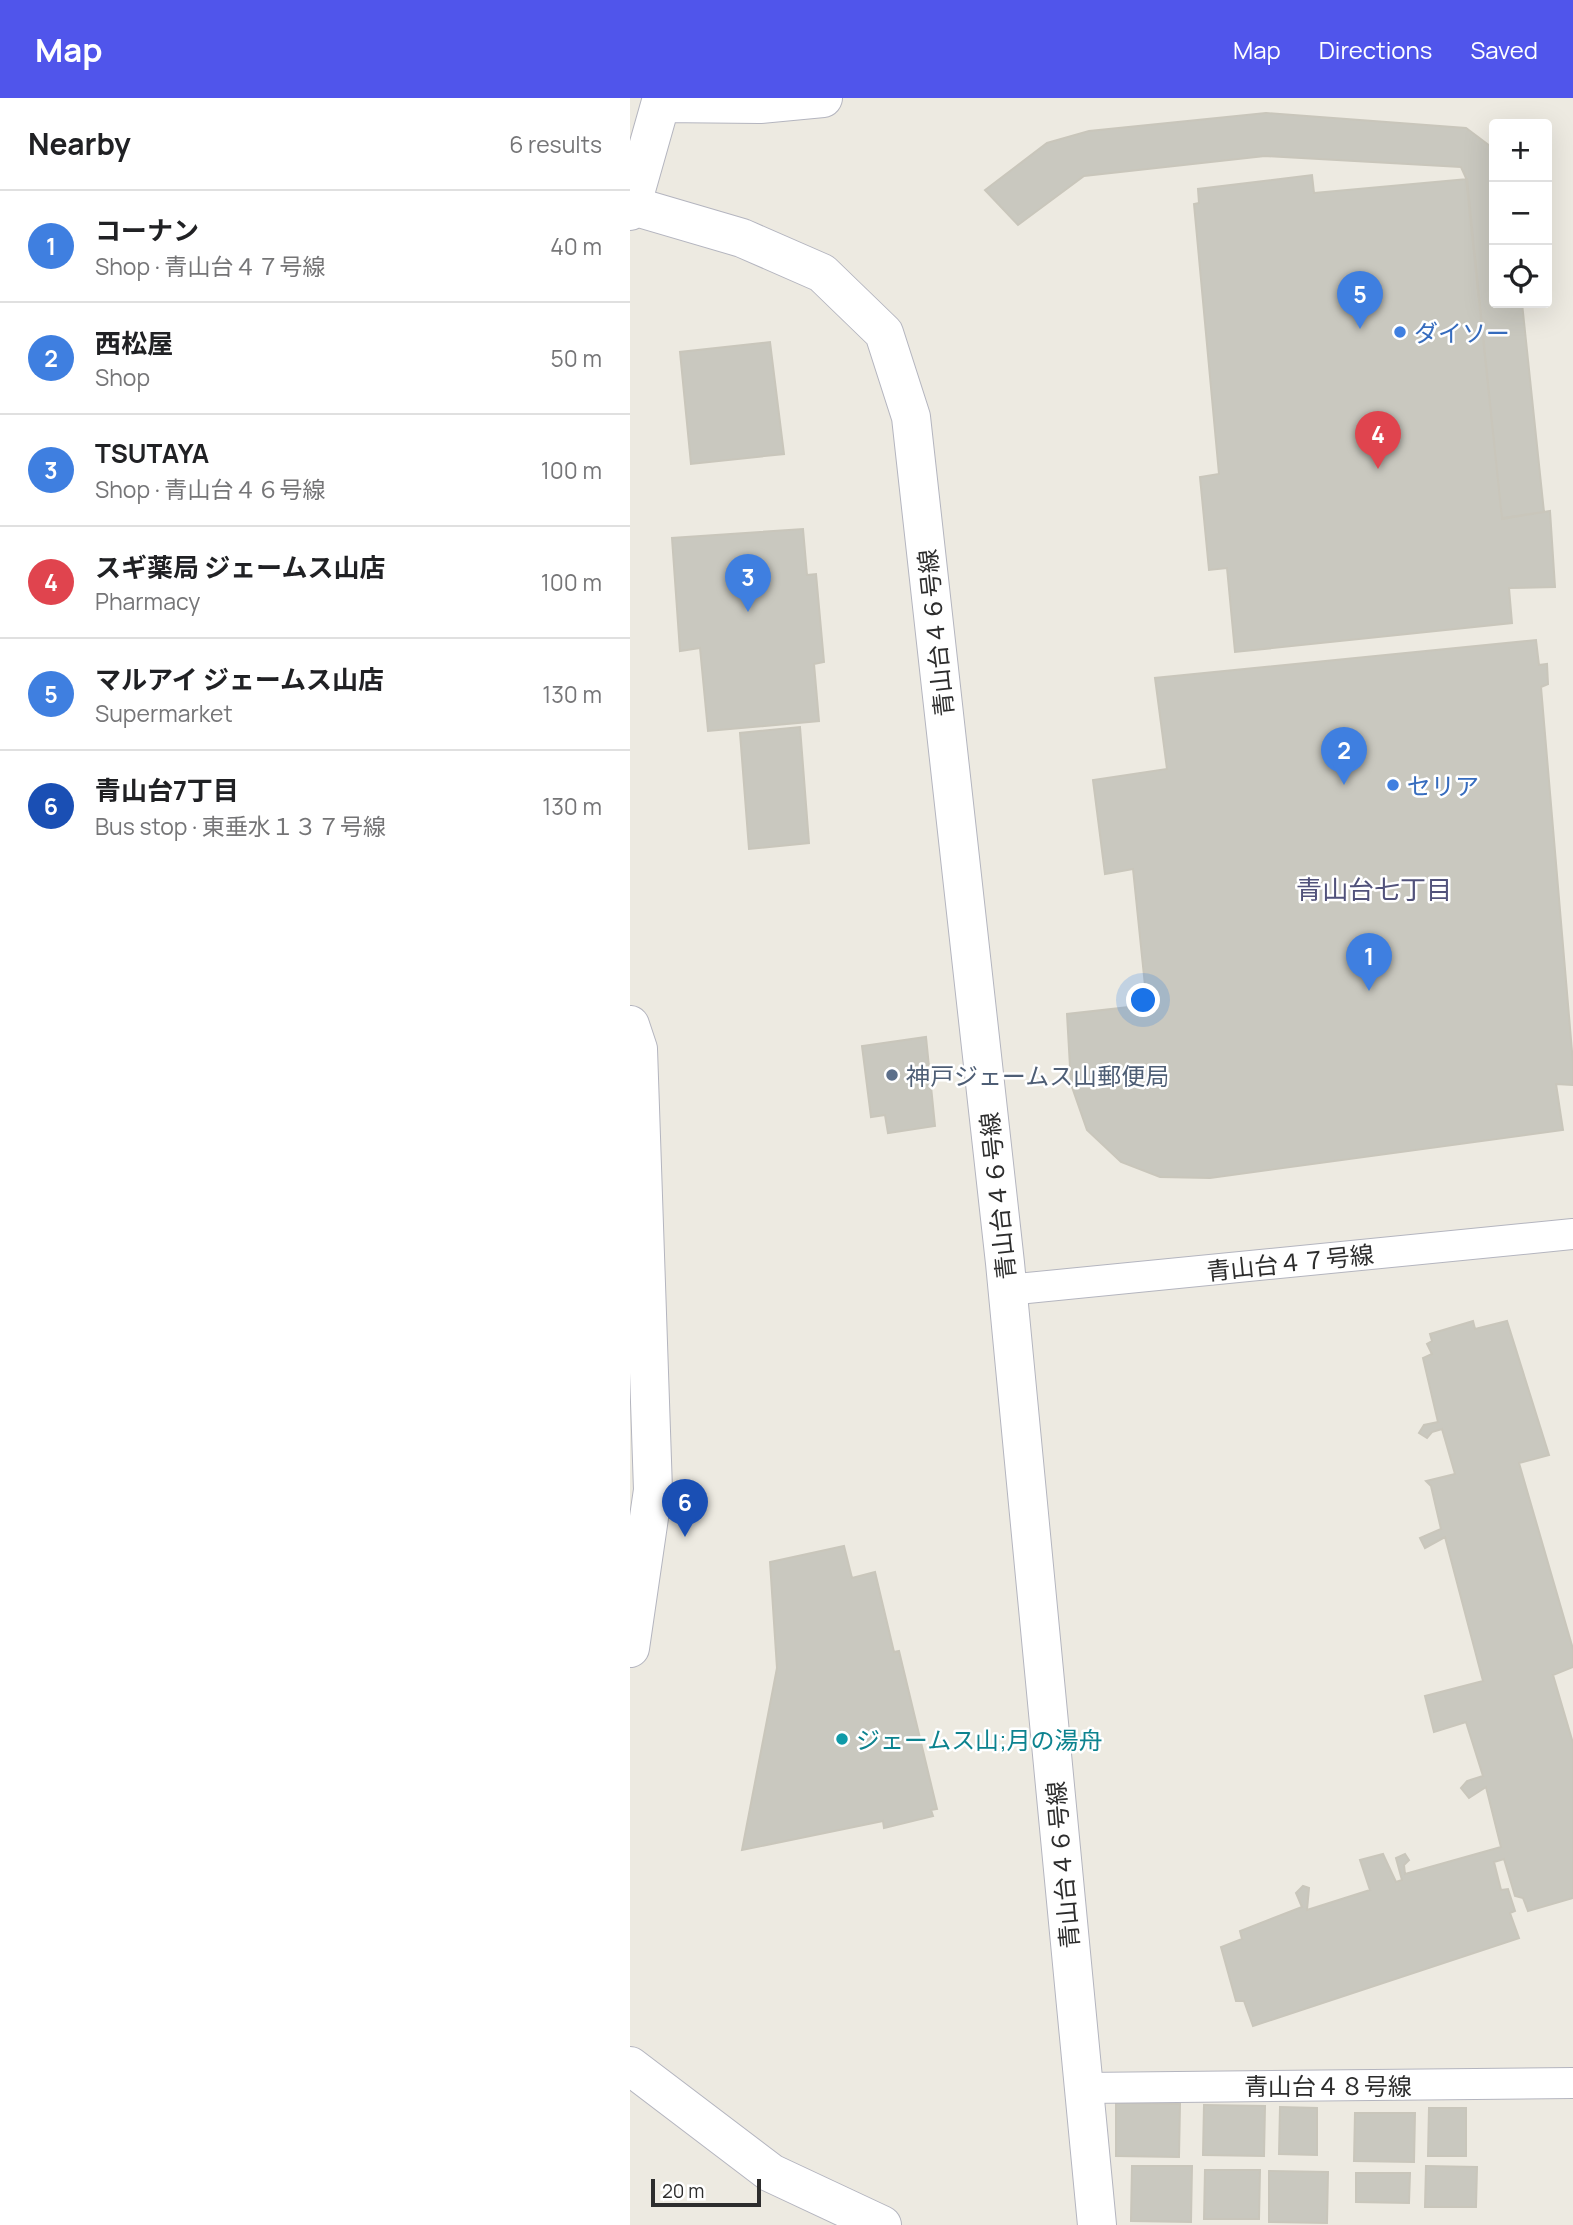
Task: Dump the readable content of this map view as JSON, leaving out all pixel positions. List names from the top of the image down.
{
  "streets": {
    "street": ["青山台４６号線", "青山台４７号線", "青山台４８号線"]
  },
  "crossings": [
    ["青山台４６号線", "青山台４７号線"],
    ["青山台４６号線", "青山台４８号線"]
  ],
  "districts": ["青山台七丁目"],
  "places": [
    "ダイソー",
    "セリア",
    "神戸ジェームス山郵便局",
    "ジェームス山;月の湯舟"
  ],
  "scale_bar": "20 m",
  "page": {
    "header": "Map",
    "nav": ["Map", "Directions", "Saved"],
    "heading": ["Nearby", "6 results"],
    "map_buttons": ["+", "−"],
    "list": [
      {
        "mark": "1",
        "name": "コーナン",
        "note": "Shop · 青山台４７号線",
        "value": "40 m"
      },
      {
        "mark": "2",
        "name": "西松屋",
        "note": "Shop",
        "value": "50 m"
      },
      {
        "mark": "3",
        "name": "TSUTAYA",
        "note": "Shop · 青山台４６号線",
        "value": "100 m"
      },
      {
        "mark": "4",
        "name": "スギ薬局 ジェームス山店",
        "note": "Pharmacy",
        "value": "100 m"
      },
      {
        "mark": "5",
        "name": "マルアイ ジェームス山店",
        "note": "Supermarket",
        "value": "130 m"
      },
      {
        "mark": "6",
        "name": "青山台7丁目",
        "note": "Bus stop · 東垂水１３７号線",
        "value": "130 m"
      }
    ],
    "pins": [
      "5",
      "4",
      "3",
      "2",
      "1",
      "6"
    ],
    "scale": "20 m"
  }
}
